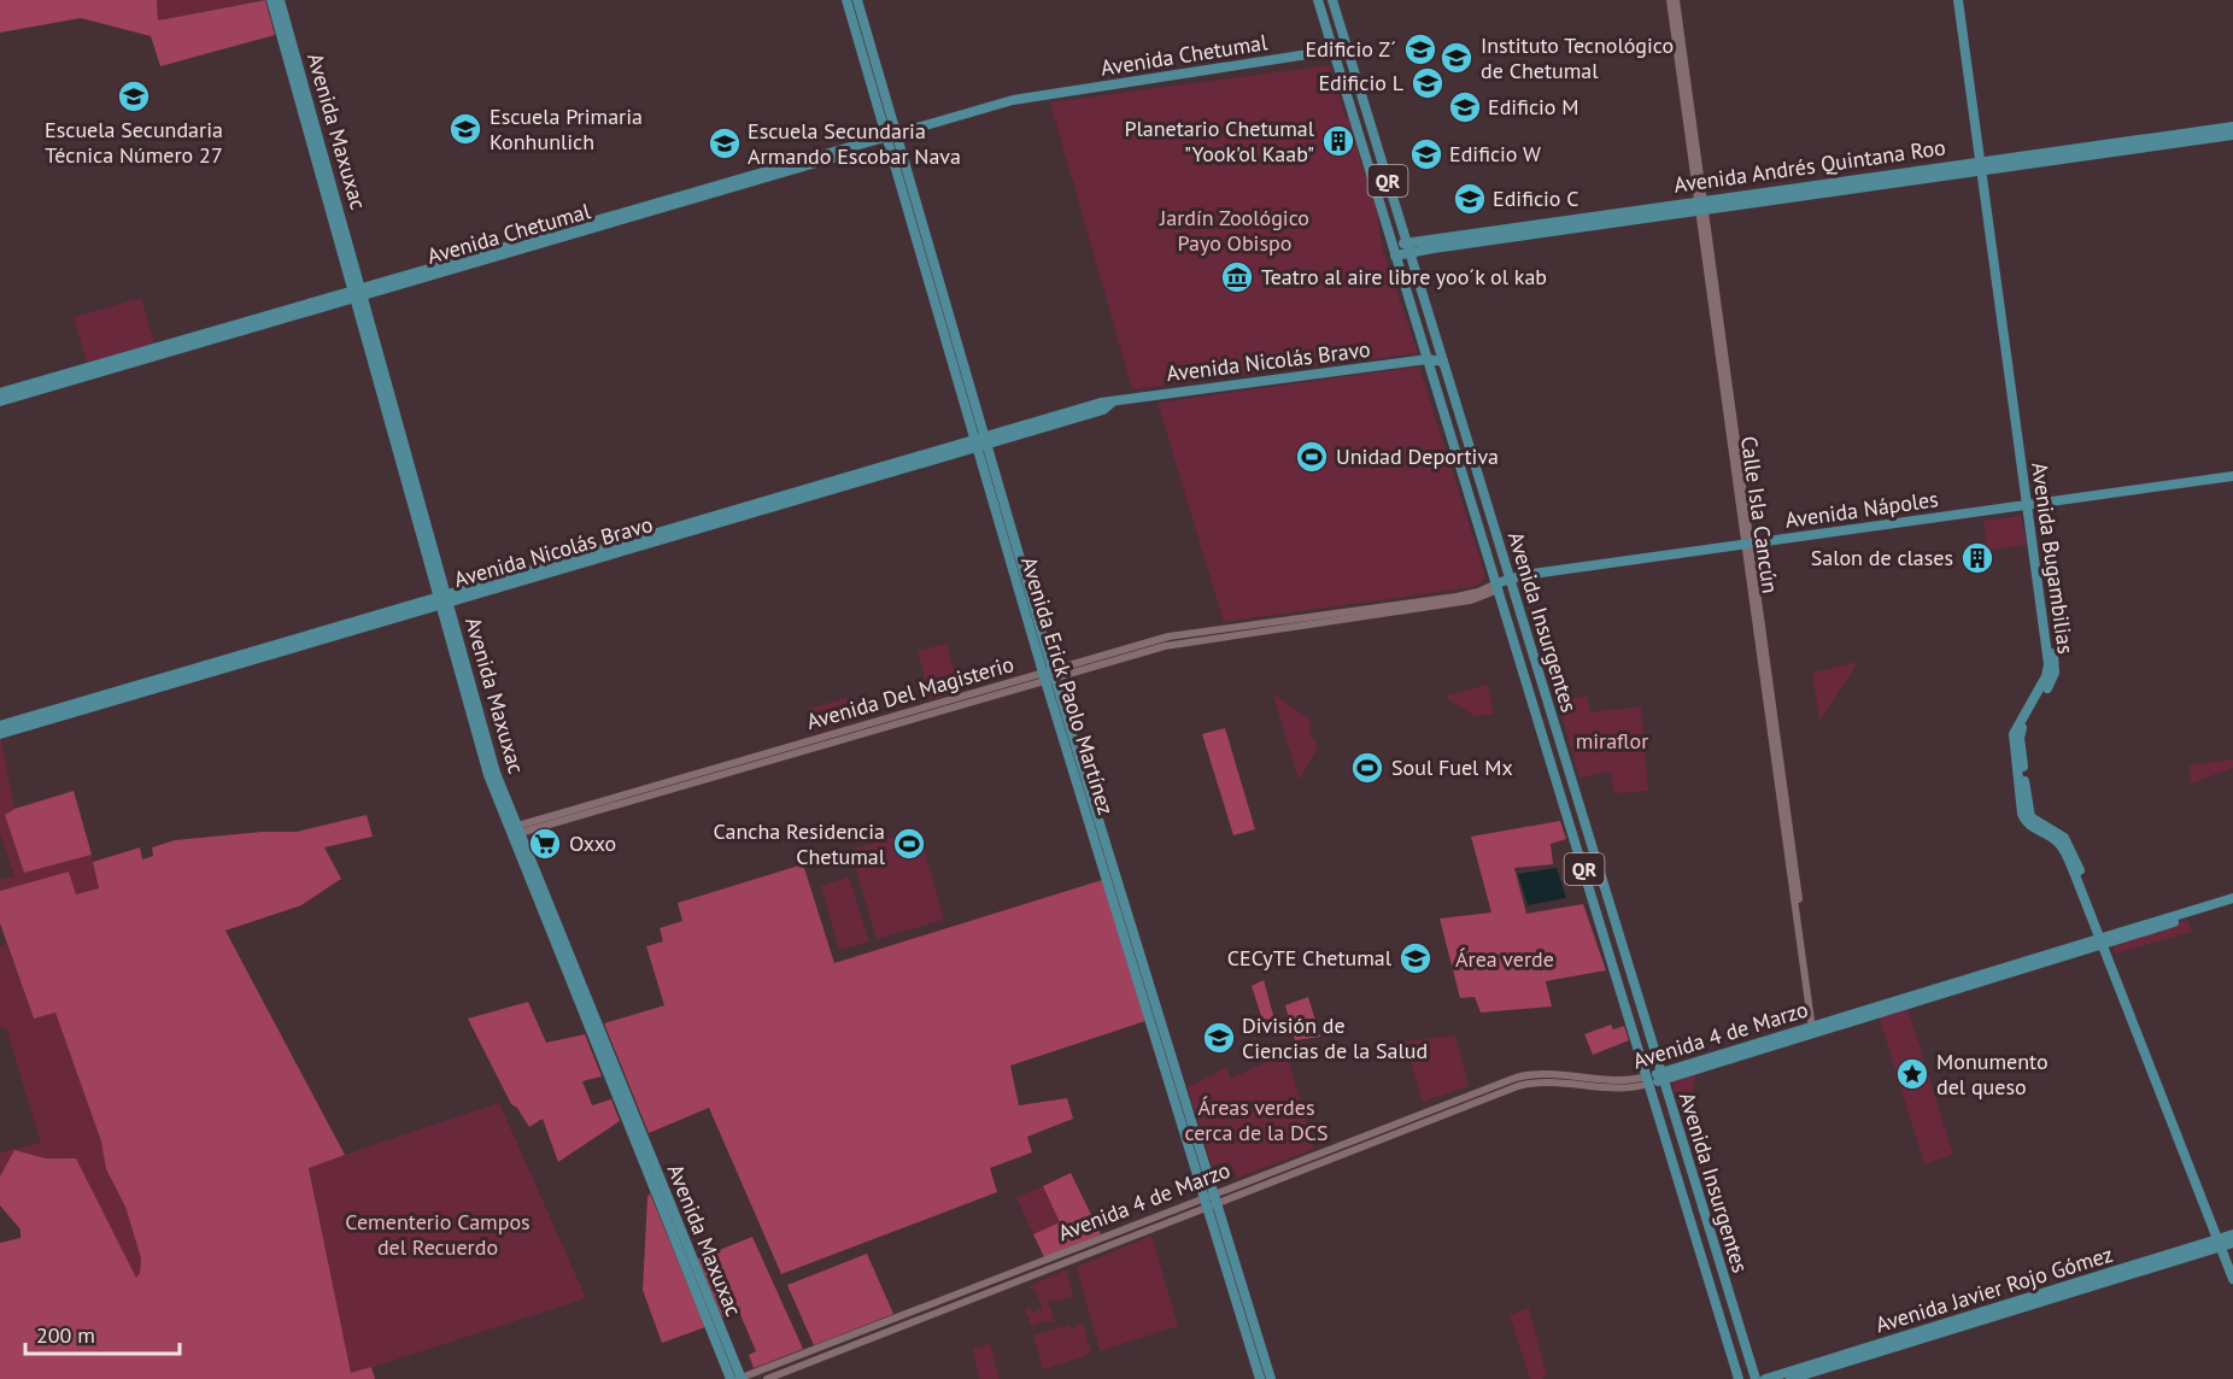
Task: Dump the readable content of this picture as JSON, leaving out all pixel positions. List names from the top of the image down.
{
  "streets": {
    "main road": [
      "Avenida Chetumal",
      "Avenida Maxuxac",
      "Avenida Andrés Quintana Roo",
      "QR",
      "Avenida Nicolás Bravo",
      "Avenida Nápoles",
      "Avenida Bugambilias",
      "Avenida Insurgentes",
      "Avenida Erick Paolo Martínez",
      "Avenida 4 de Marzo",
      "Avenida Javier Rojo Gómez"
    ],
    "street": ["Calle Isla Cancún", "Avenida Del Magisterio"]
  },
  "crossings": [
    ["Avenida Chetumal", "Avenida Maxuxac"],
    ["Avenida Chetumal", "Avenida Insurgentes"],
    ["Avenida Chetumal", "Avenida Erick Paolo Martínez"],
    ["Avenida Maxuxac", "Avenida Nicolás Bravo"],
    ["Avenida Maxuxac", "Avenida Del Magisterio"],
    ["Avenida Maxuxac", "Avenida 4 de Marzo"],
    ["Avenida Andrés Quintana Roo", "Calle Isla Cancún"],
    ["Avenida Andrés Quintana Roo", "Avenida Bugambilias"],
    ["Avenida Andrés Quintana Roo", "Avenida Insurgentes"],
    ["Avenida Nicolás Bravo", "Avenida Insurgentes"],
    ["Avenida Nicolás Bravo", "Avenida Erick Paolo Martínez"],
    ["Avenida Nápoles", "Calle Isla Cancún"],
    ["Avenida Nápoles", "Avenida Bugambilias"],
    ["Avenida Nápoles", "Avenida Insurgentes"],
    ["Avenida Nápoles", "Avenida Del Magisterio"],
    ["Calle Isla Cancún", "Avenida 4 de Marzo"],
    ["Avenida Bugambilias", "Avenida 4 de Marzo"],
    ["Avenida Bugambilias", "Avenida Javier Rojo Gómez"],
    ["Avenida Insurgentes", "Avenida Del Magisterio"],
    ["Avenida Insurgentes", "Avenida 4 de Marzo"],
    ["Avenida Erick Paolo Martínez", "Avenida Del Magisterio"],
    ["Avenida Erick Paolo Martínez", "Avenida 4 de Marzo"]
  ],
  "parks": [
    "Jardín Zoológico Payo Obispo",
    "miraflor",
    "Área verde",
    "Áreas verdes cerca de la DCS",
    "Cementerio Campos del Recuerdo"
  ],
  "places": {
    "school or university": [
      "Edificio Z´",
      "Instituto Tecnológico de Chetumal",
      "Edificio L",
      "Escuela Secundaria Técnica Número 27",
      "Edificio M",
      "Escuela Primaria Konhunlich",
      "Escuela Secundaria Armando Escobar Nava",
      "Edificio W",
      "Edificio C",
      "CECyTE Chetumal",
      "División de Ciencias de la Salud"
    ],
    "building": ["Planetario Chetumal \"Yook'ol Kaab\"", "Salon de clases"],
    "museum": ["Teatro al aire libre yoo´k ol kab"],
    "sports": ["Unidad Deportiva", "Soul Fuel Mx", "Cancha Residencia Chetumal"],
    "supermarket": ["Oxxo"],
    "place": ["Monumento del queso"]
  },
  "scale_bar": "200 m"
}
